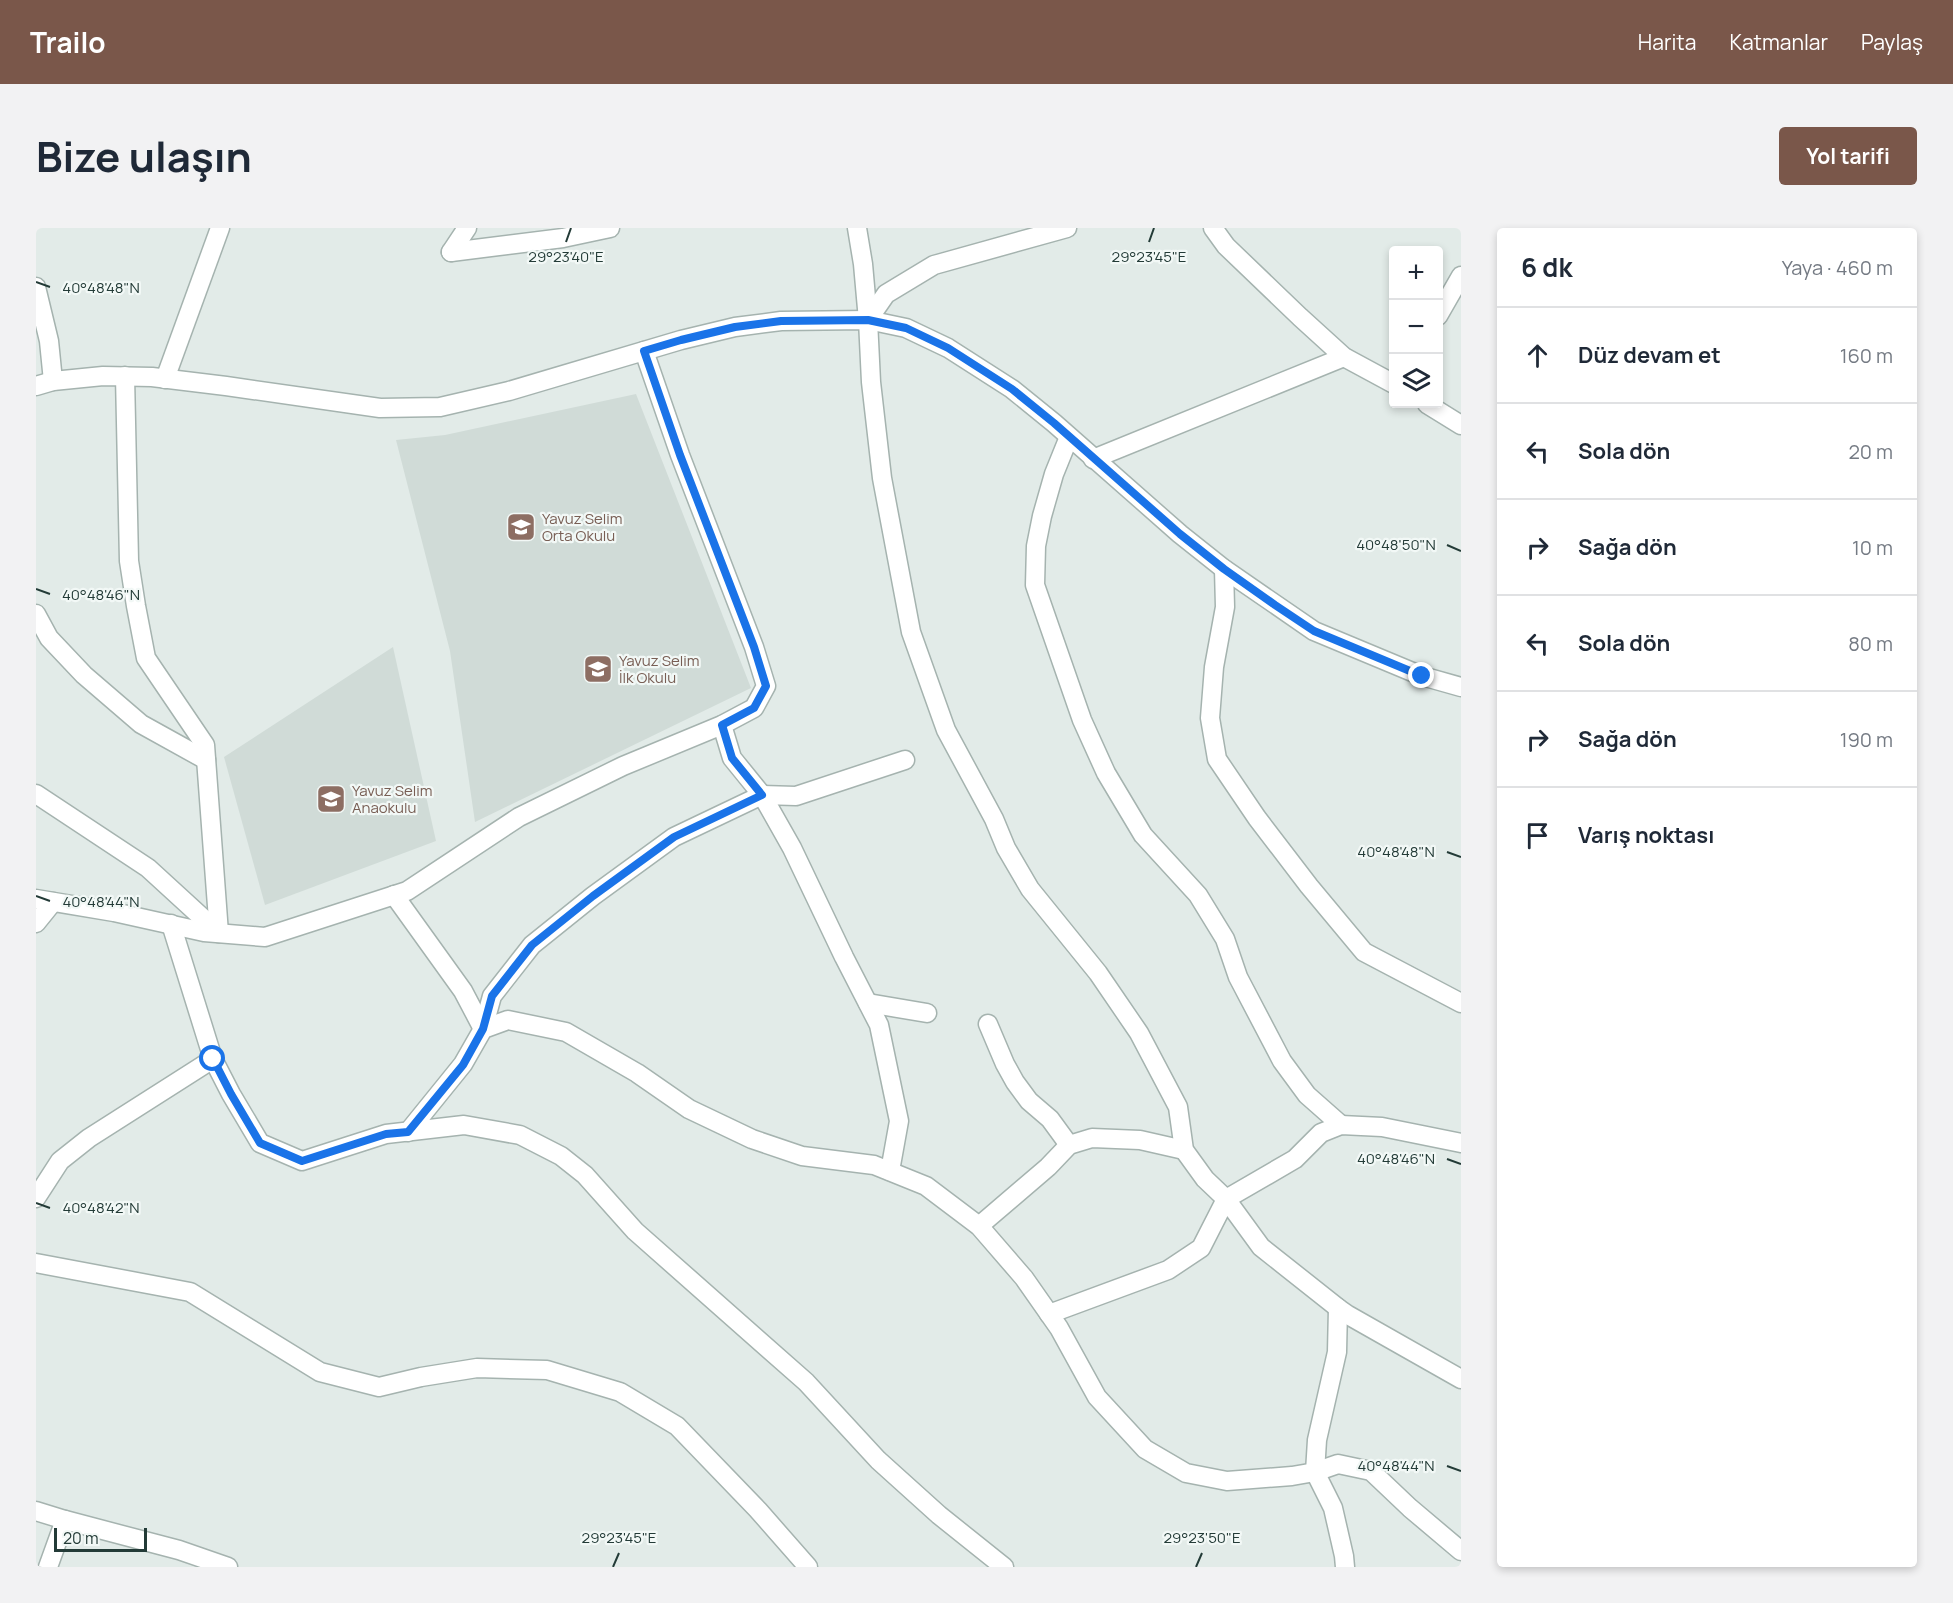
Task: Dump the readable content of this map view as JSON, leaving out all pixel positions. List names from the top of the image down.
{
  "places": {
    "school or university": ["Yavuz Selim Orta Okulu", "Yavuz Selim İlk Okulu", "Yavuz Selim Anaokulu"]
  },
  "scale_bar": "20 m",
  "page": {
    "header": "Trailo",
    "nav": ["Harita", "Katmanlar", "Paylaş"],
    "title": "Bize ulaşın",
    "buttons": "Yol tarifi",
    "heading": ["6 dk", "Yaya · 460 m"],
    "map_buttons": ["+", "−"],
    "list": [
      ["Düz devam et", "160 m"],
      ["Sola dön", "20 m"],
      ["Sağa dön", "10 m"],
      ["Sola dön", "80 m"],
      ["Sağa dön", "190 m"],
      "Varış noktası"
    ],
    "scale": "20 m"
  },
  "coordinates": [
    "29°23'40\"E",
    "29°23'45\"E",
    "40°48'48\"N",
    "40°48'50\"N",
    "40°48'46\"N",
    "40°48'44\"N",
    "40°48'42\"N",
    "29°23'50\"E"
  ]
}
